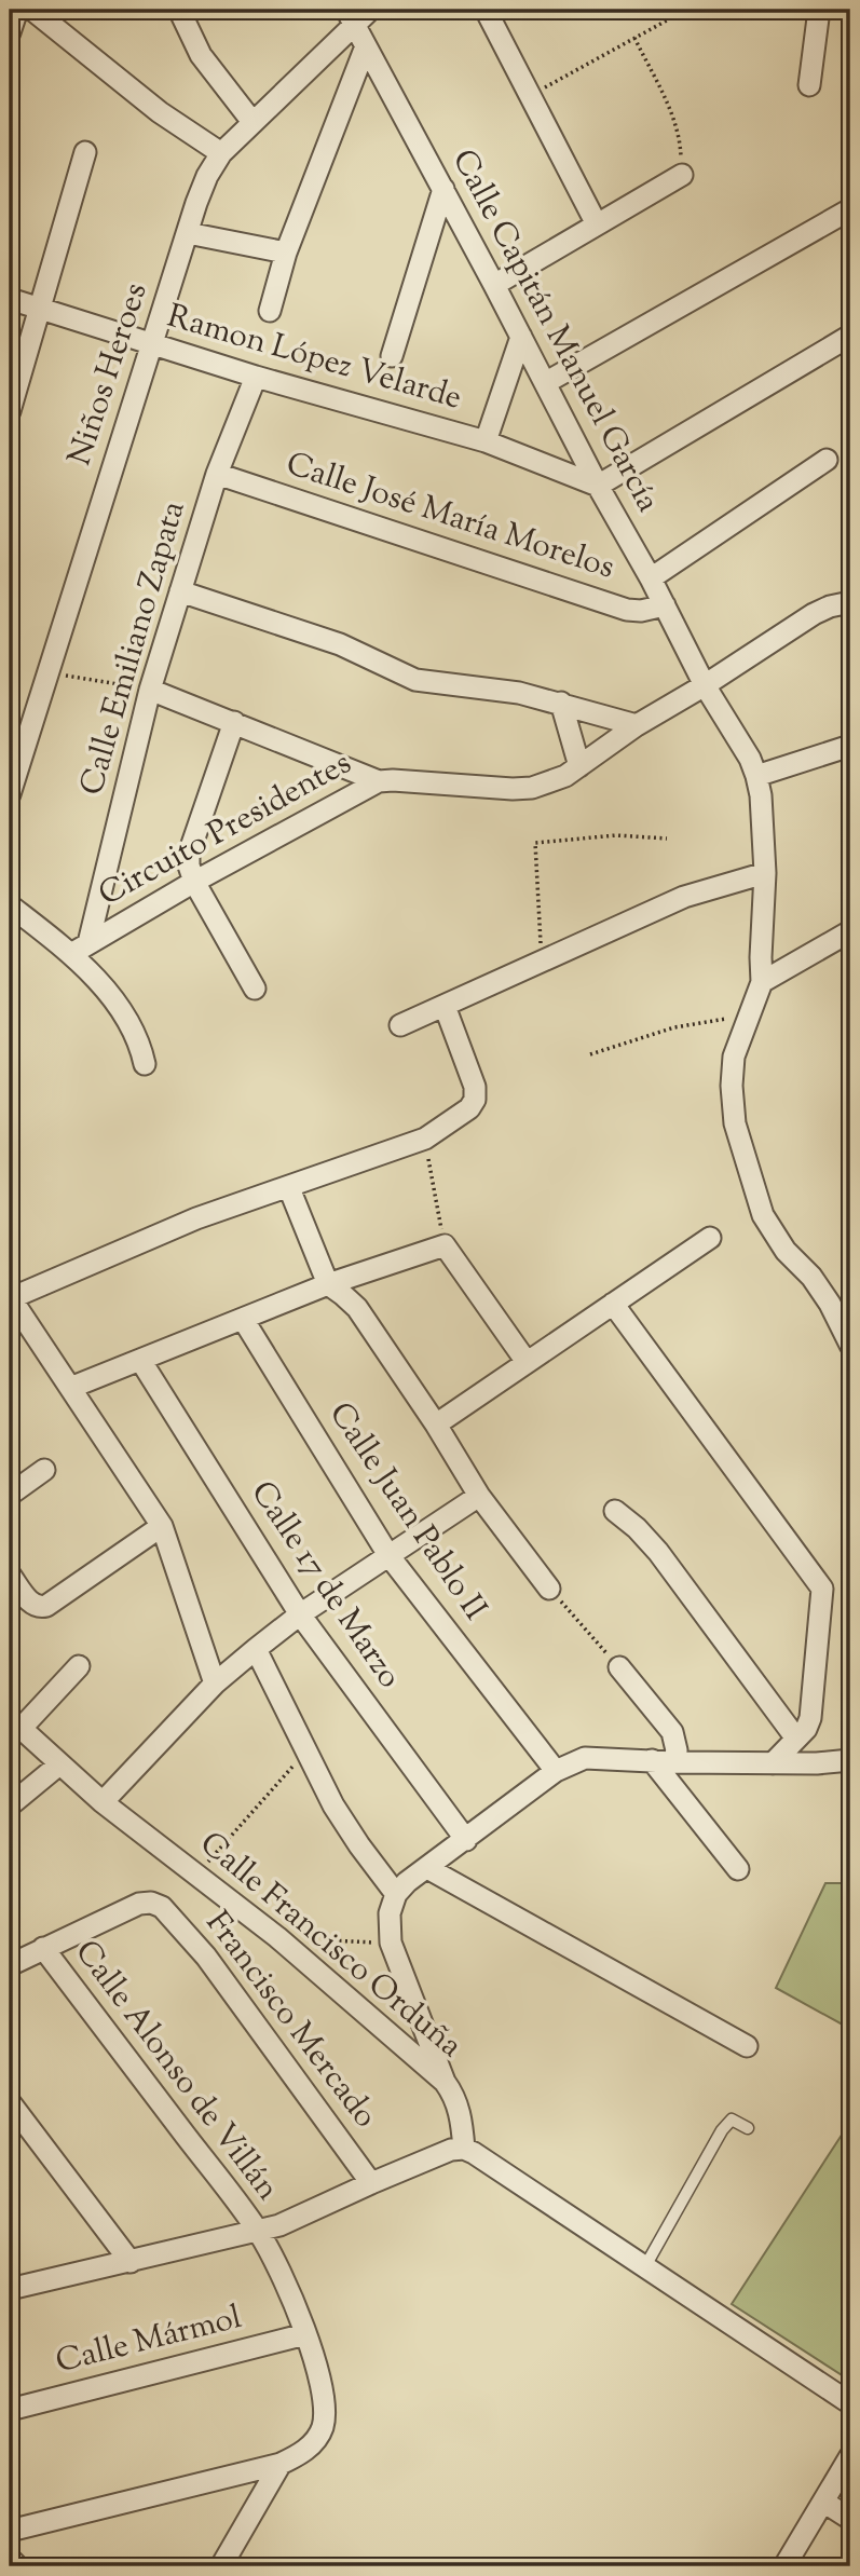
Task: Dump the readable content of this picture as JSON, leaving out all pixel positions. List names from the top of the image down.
{
  "streets": {
    "street": [
      "Calle Capitán Manuel García",
      "Ramon López Velarde",
      "Niños Heroes",
      "Calle José María Morelos",
      "Calle Emiliano Zapata",
      "Circuito Presidentes",
      "Calle Juan Pablo II",
      "Calle 17 de Marzo",
      "Calle Francisco Orduña",
      "Francisco Mercado",
      "Calle Alonso de Villán",
      "Calle Mármol"
    ]
  },
  "crossings": [
    ["Calle Capitán Manuel García", "Ramon López Velarde"],
    ["Calle Capitán Manuel García", "Niños Heroes"],
    ["Calle Capitán Manuel García", "Calle José María Morelos"],
    ["Calle Capitán Manuel García", "Circuito Presidentes"],
    ["Ramon López Velarde", "Niños Heroes"],
    ["Ramon López Velarde", "Calle Emiliano Zapata"],
    ["Calle José María Morelos", "Calle Emiliano Zapata"],
    ["Calle Emiliano Zapata", "Circuito Presidentes"],
    ["Francisco Mercado", "Calle Alonso de Villán"],
    ["Calle Alonso de Villán", "Calle Mármol"]
  ]
}
